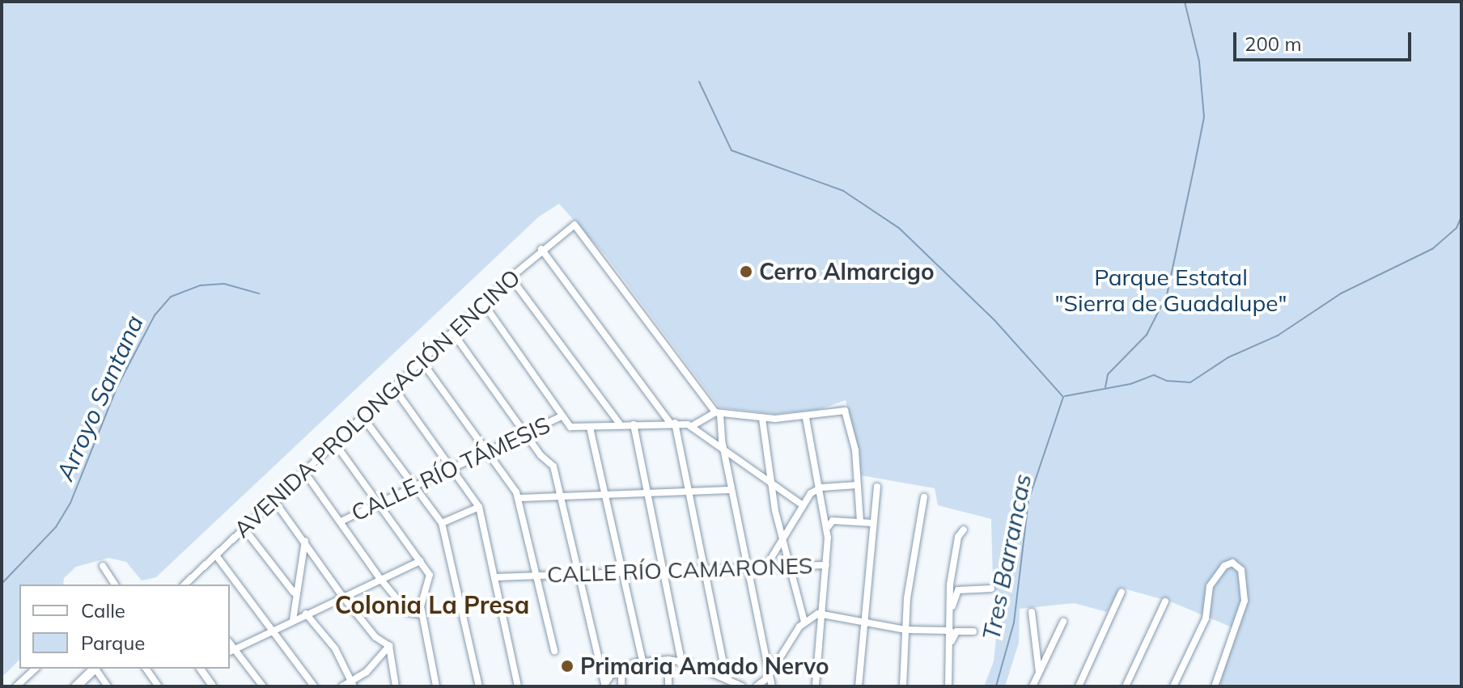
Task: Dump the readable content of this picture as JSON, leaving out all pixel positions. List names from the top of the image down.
{
  "streets": {
    "street": ["AVENIDA PROLONGACIÓN ENCINO", "CALLE RÍO TÁMESIS", "CALLE RÍO CAMARONES"]
  },
  "districts": ["Colonia La Presa"],
  "water": ["Arroyo Santana", "Tres Barrancas"],
  "parks": ["Parque Estatal \"Sierra de Guadalupe\""],
  "places": ["Cerro Almarcigo", "Primaria Amado Nervo"],
  "legend": ["Calle", "Parque"],
  "scale_bar": "200 m"
}
